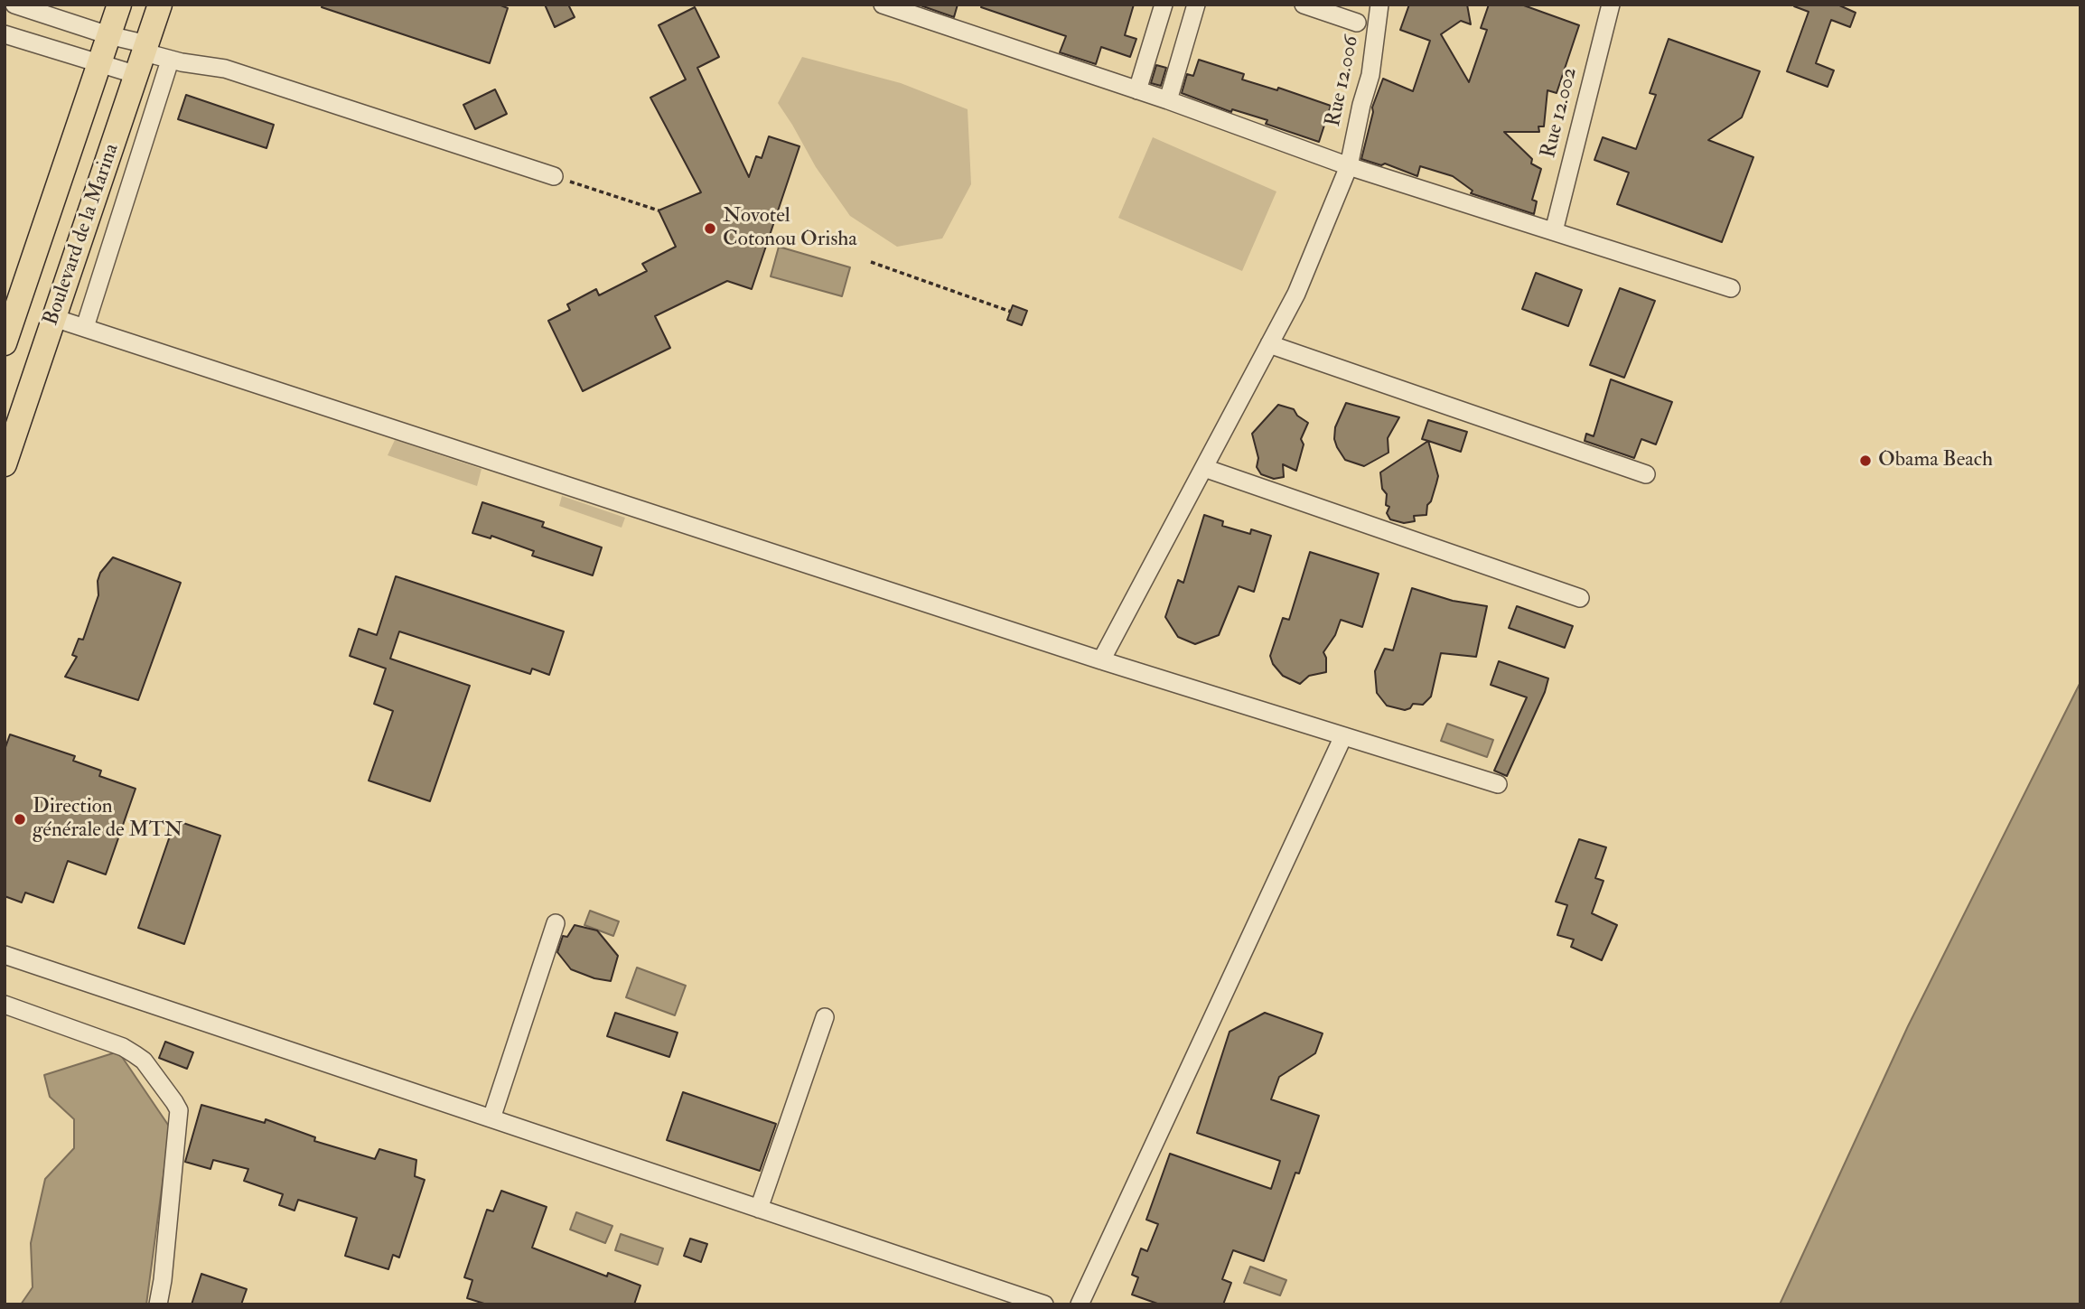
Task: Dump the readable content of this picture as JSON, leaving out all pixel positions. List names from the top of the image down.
{
  "streets": {
    "main road": ["Boulevard de la Marina"],
    "street": ["Rue 12.006", "Rue 12.002"]
  },
  "places": ["Novotel Cotonou Orisha", "Obama Beach", "Direction générale de MTN"]
}
